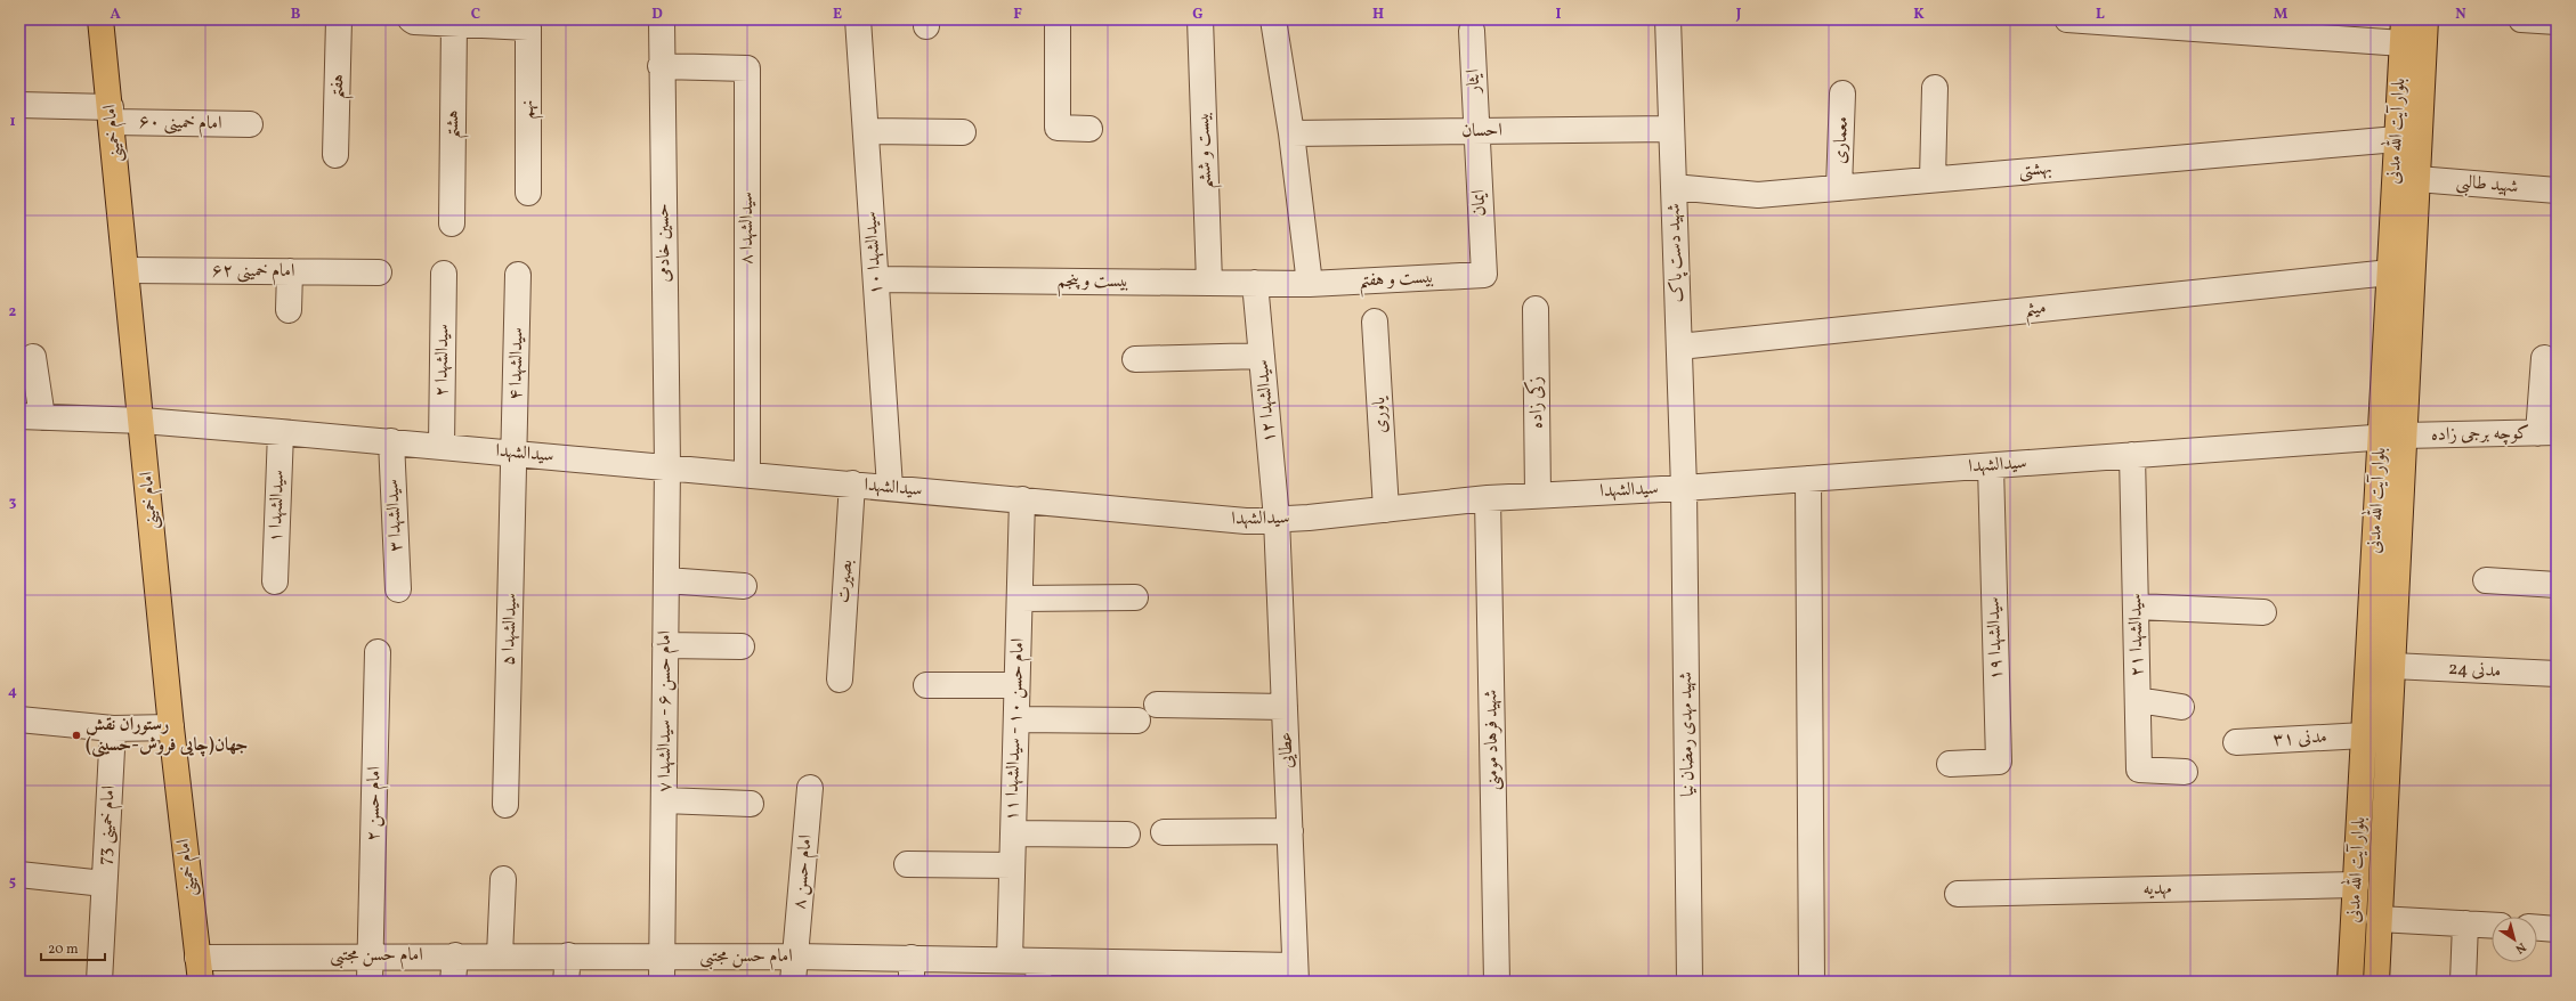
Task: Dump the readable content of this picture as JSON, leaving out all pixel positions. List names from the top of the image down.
{
  "streets": {
    "main road": ["بلوار آیت الله مدنی", "امام خمینی"],
    "street": [
      "ایثار",
      "هفتم",
      "نهم",
      "امام خمینی ۶۰",
      "هشتم",
      "احسان",
      "معماری",
      "بیست و ششم",
      "بهشتی",
      "شهید طالبی",
      "ایمان",
      "سیدالشهدا ۸",
      "حسین خادمی",
      "سیدالشهدا ۱۰",
      "شهید دست پاک",
      "امام خمینی ۶۲",
      "بیست و هفتم",
      "بیست و پنجم",
      "میثم",
      "سیدالشهدا ۲",
      "سیدالشهدا ۴",
      "سیدالشهدا ۱۲",
      "زکی زاده",
      "یاوری",
      "کوچه برجى زاده",
      "سیدالشهدا",
      "سیدالشهدا ۱",
      "سیدالشهدا ۳",
      "بصیرت",
      "سیدالشهدا ۵",
      "سیدالشهدا ۲۱",
      "سیدالشهدا ۱۹",
      "مدنی 24",
      "امام حسن ۶ - سیدالشهدا ۷",
      "امام حسن ۱۰ - سیدالشهدا ۱۱",
      "شهید مهدی رمضان نیا",
      "مدنی ۳۱",
      "شهید فرهاد مومنی",
      "عطایی",
      "امام حسن ۲",
      "امام خمینی 73",
      "امام حسن ۸",
      "مهدیه",
      "امام حسن مجتبی"
    ]
  },
  "crossings": [
    ["ایثار", "احسان"],
    ["ایثار", "ایمان"],
    ["نهم", "هشتم"],
    ["امام خمینی ۶۰", "امام خمینی"],
    ["احسان", "ایمان"],
    ["احسان", "شهید دست پاک"],
    ["بلوار آیت الله مدنی", "بهشتی"],
    ["بلوار آیت الله مدنی", "شهید طالبی"],
    ["بلوار آیت الله مدنی", "میثم"],
    ["بلوار آیت الله مدنی", "کوچه برجى زاده"],
    ["بلوار آیت الله مدنی", "سیدالشهدا"],
    ["بلوار آیت الله مدنی", "مدنی 24"],
    ["بلوار آیت الله مدنی", "مدنی ۳۱"],
    ["بلوار آیت الله مدنی", "مهدیه"],
    ["امام خمینی", "امام خمینی ۶۲"],
    ["امام خمینی", "سیدالشهدا"],
    ["امام خمینی", "امام حسن مجتبی"],
    ["معماری", "بهشتی"],
    ["بیست و ششم", "بیست و پنجم"],
    ["بهشتی", "شهید دست پاک"],
    ["ایمان", "بیست و هفتم"],
    ["سیدالشهدا ۸", "حسین خادمی"],
    ["سیدالشهدا ۸", "سیدالشهدا"],
    ["حسین خادمی", "سیدالشهدا"],
    ["حسین خادمی", "امام حسن ۶ - سیدالشهدا ۷"],
    ["سیدالشهدا ۱۰", "بیست و پنجم"],
    ["سیدالشهدا ۱۰", "سیدالشهدا"],
    ["شهید دست پاک", "میثم"],
    ["شهید دست پاک", "سیدالشهدا"],
    ["شهید دست پاک", "شهید مهدی رمضان نیا"],
    ["بیست و هفتم", "بیست و پنجم"],
    ["بیست و پنجم", "سیدالشهدا ۱۲"],
    ["سیدالشهدا ۲", "سیدالشهدا"],
    ["سیدالشهدا ۴", "سیدالشهدا"],
    ["سیدالشهدا ۴", "سیدالشهدا ۵"],
    ["سیدالشهدا ۱۲", "سیدالشهدا"],
    ["سیدالشهدا ۱۲", "عطایی"],
    ["زکی زاده", "سیدالشهدا"],
    ["یاوری", "سیدالشهدا"],
    ["کوچه برجى زاده", "سیدالشهدا"],
    ["سیدالشهدا", "سیدالشهدا ۱"],
    ["سیدالشهدا", "سیدالشهدا ۳"],
    ["سیدالشهدا", "بصیرت"],
    ["سیدالشهدا", "سیدالشهدا ۵"],
    ["سیدالشهدا", "سیدالشهدا ۲۱"],
    ["سیدالشهدا", "سیدالشهدا ۱۹"],
    ["سیدالشهدا", "امام حسن ۶ - سیدالشهدا ۷"],
    ["سیدالشهدا", "امام حسن ۱۰ - سیدالشهدا ۱۱"],
    ["سیدالشهدا", "شهید مهدی رمضان نیا"],
    ["سیدالشهدا", "شهید فرهاد مومنی"],
    ["سیدالشهدا", "عطایی"],
    ["امام حسن ۶ - سیدالشهدا ۷", "امام حسن مجتبی"],
    ["امام حسن ۱۰ - سیدالشهدا ۱۱", "امام حسن مجتبی"],
    ["عطایی", "امام حسن مجتبی"],
    ["امام حسن ۲", "امام حسن مجتبی"],
    ["امام حسن ۸", "امام حسن مجتبی"]
  ],
  "places": ["رستوران نقش جهان(چایی فروش-حسینی)"],
  "scale_bar": "20 m",
  "north": "bottom right",
  "grid": {
    "columns": [
      "A",
      "B",
      "C",
      "D",
      "E",
      "F",
      "G",
      "H",
      "I",
      "J",
      "K",
      "L",
      "M",
      "N"
    ],
    "rows": [
      "1",
      "2",
      "3",
      "4",
      "5"
    ]
  }
}
